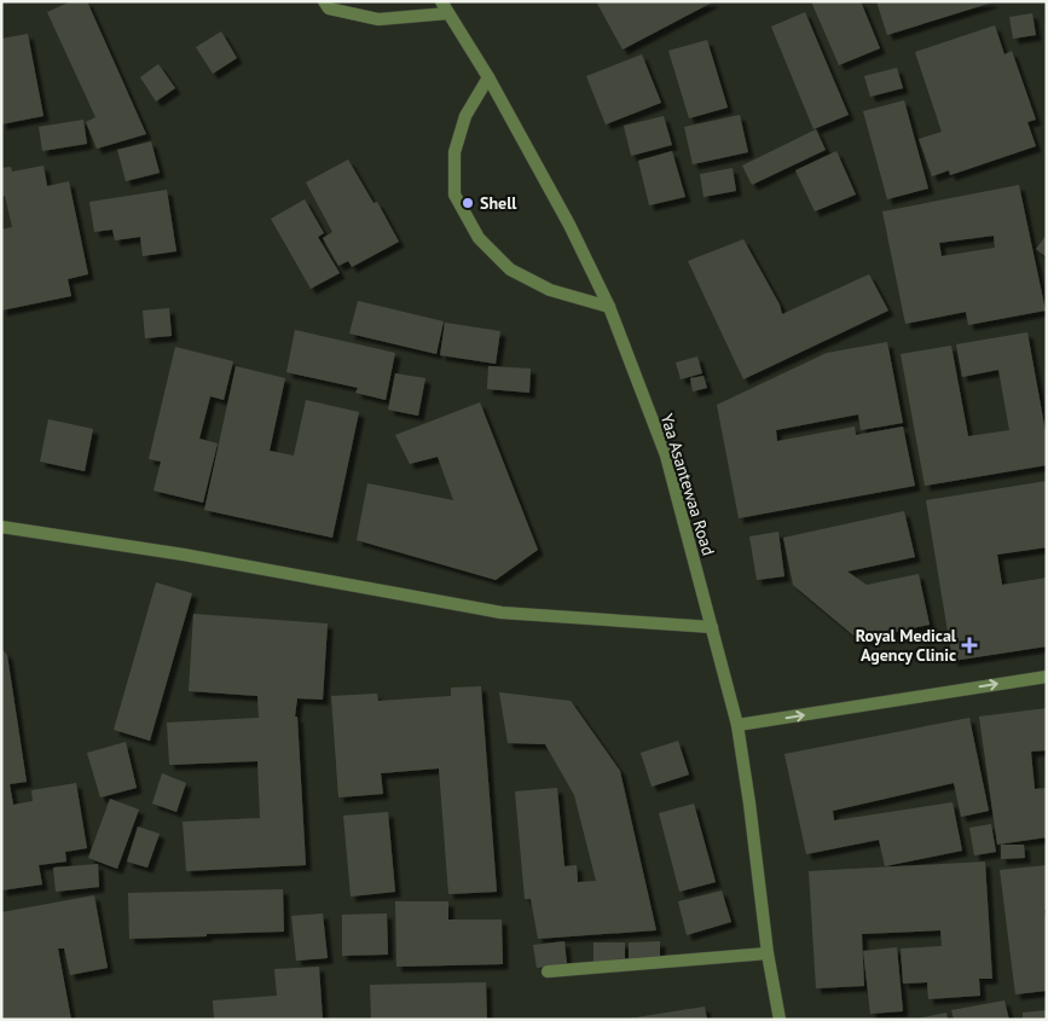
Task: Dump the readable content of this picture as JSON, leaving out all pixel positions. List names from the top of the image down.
{
  "streets": {
    "street": ["Yaa Asantewaa Road"]
  },
  "places": {
    "other": ["Shell"],
    "health": ["Royal Medical Agency Clinic"]
  }
}
